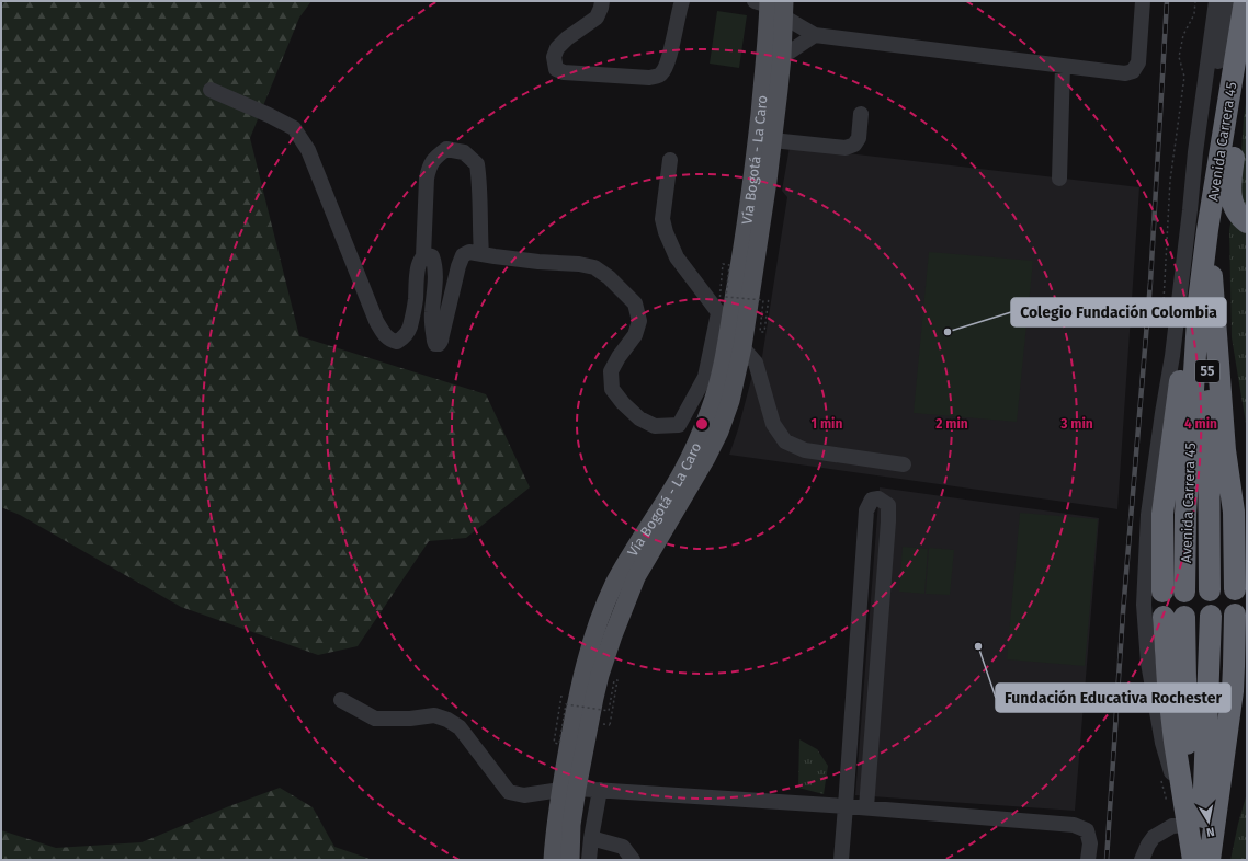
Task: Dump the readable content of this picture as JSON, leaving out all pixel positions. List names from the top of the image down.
{
  "streets": {
    "highway": ["Avenida Carrera 45", "55"],
    "main road": ["Vía Bogotá - La Caro"]
  },
  "places": ["Colegio Fundación Colombia", "Fundación Educativa Rochester"],
  "north": "bottom",
  "rings": [
    "1 min",
    "2 min",
    "3 min",
    "4 min"
  ]
}
